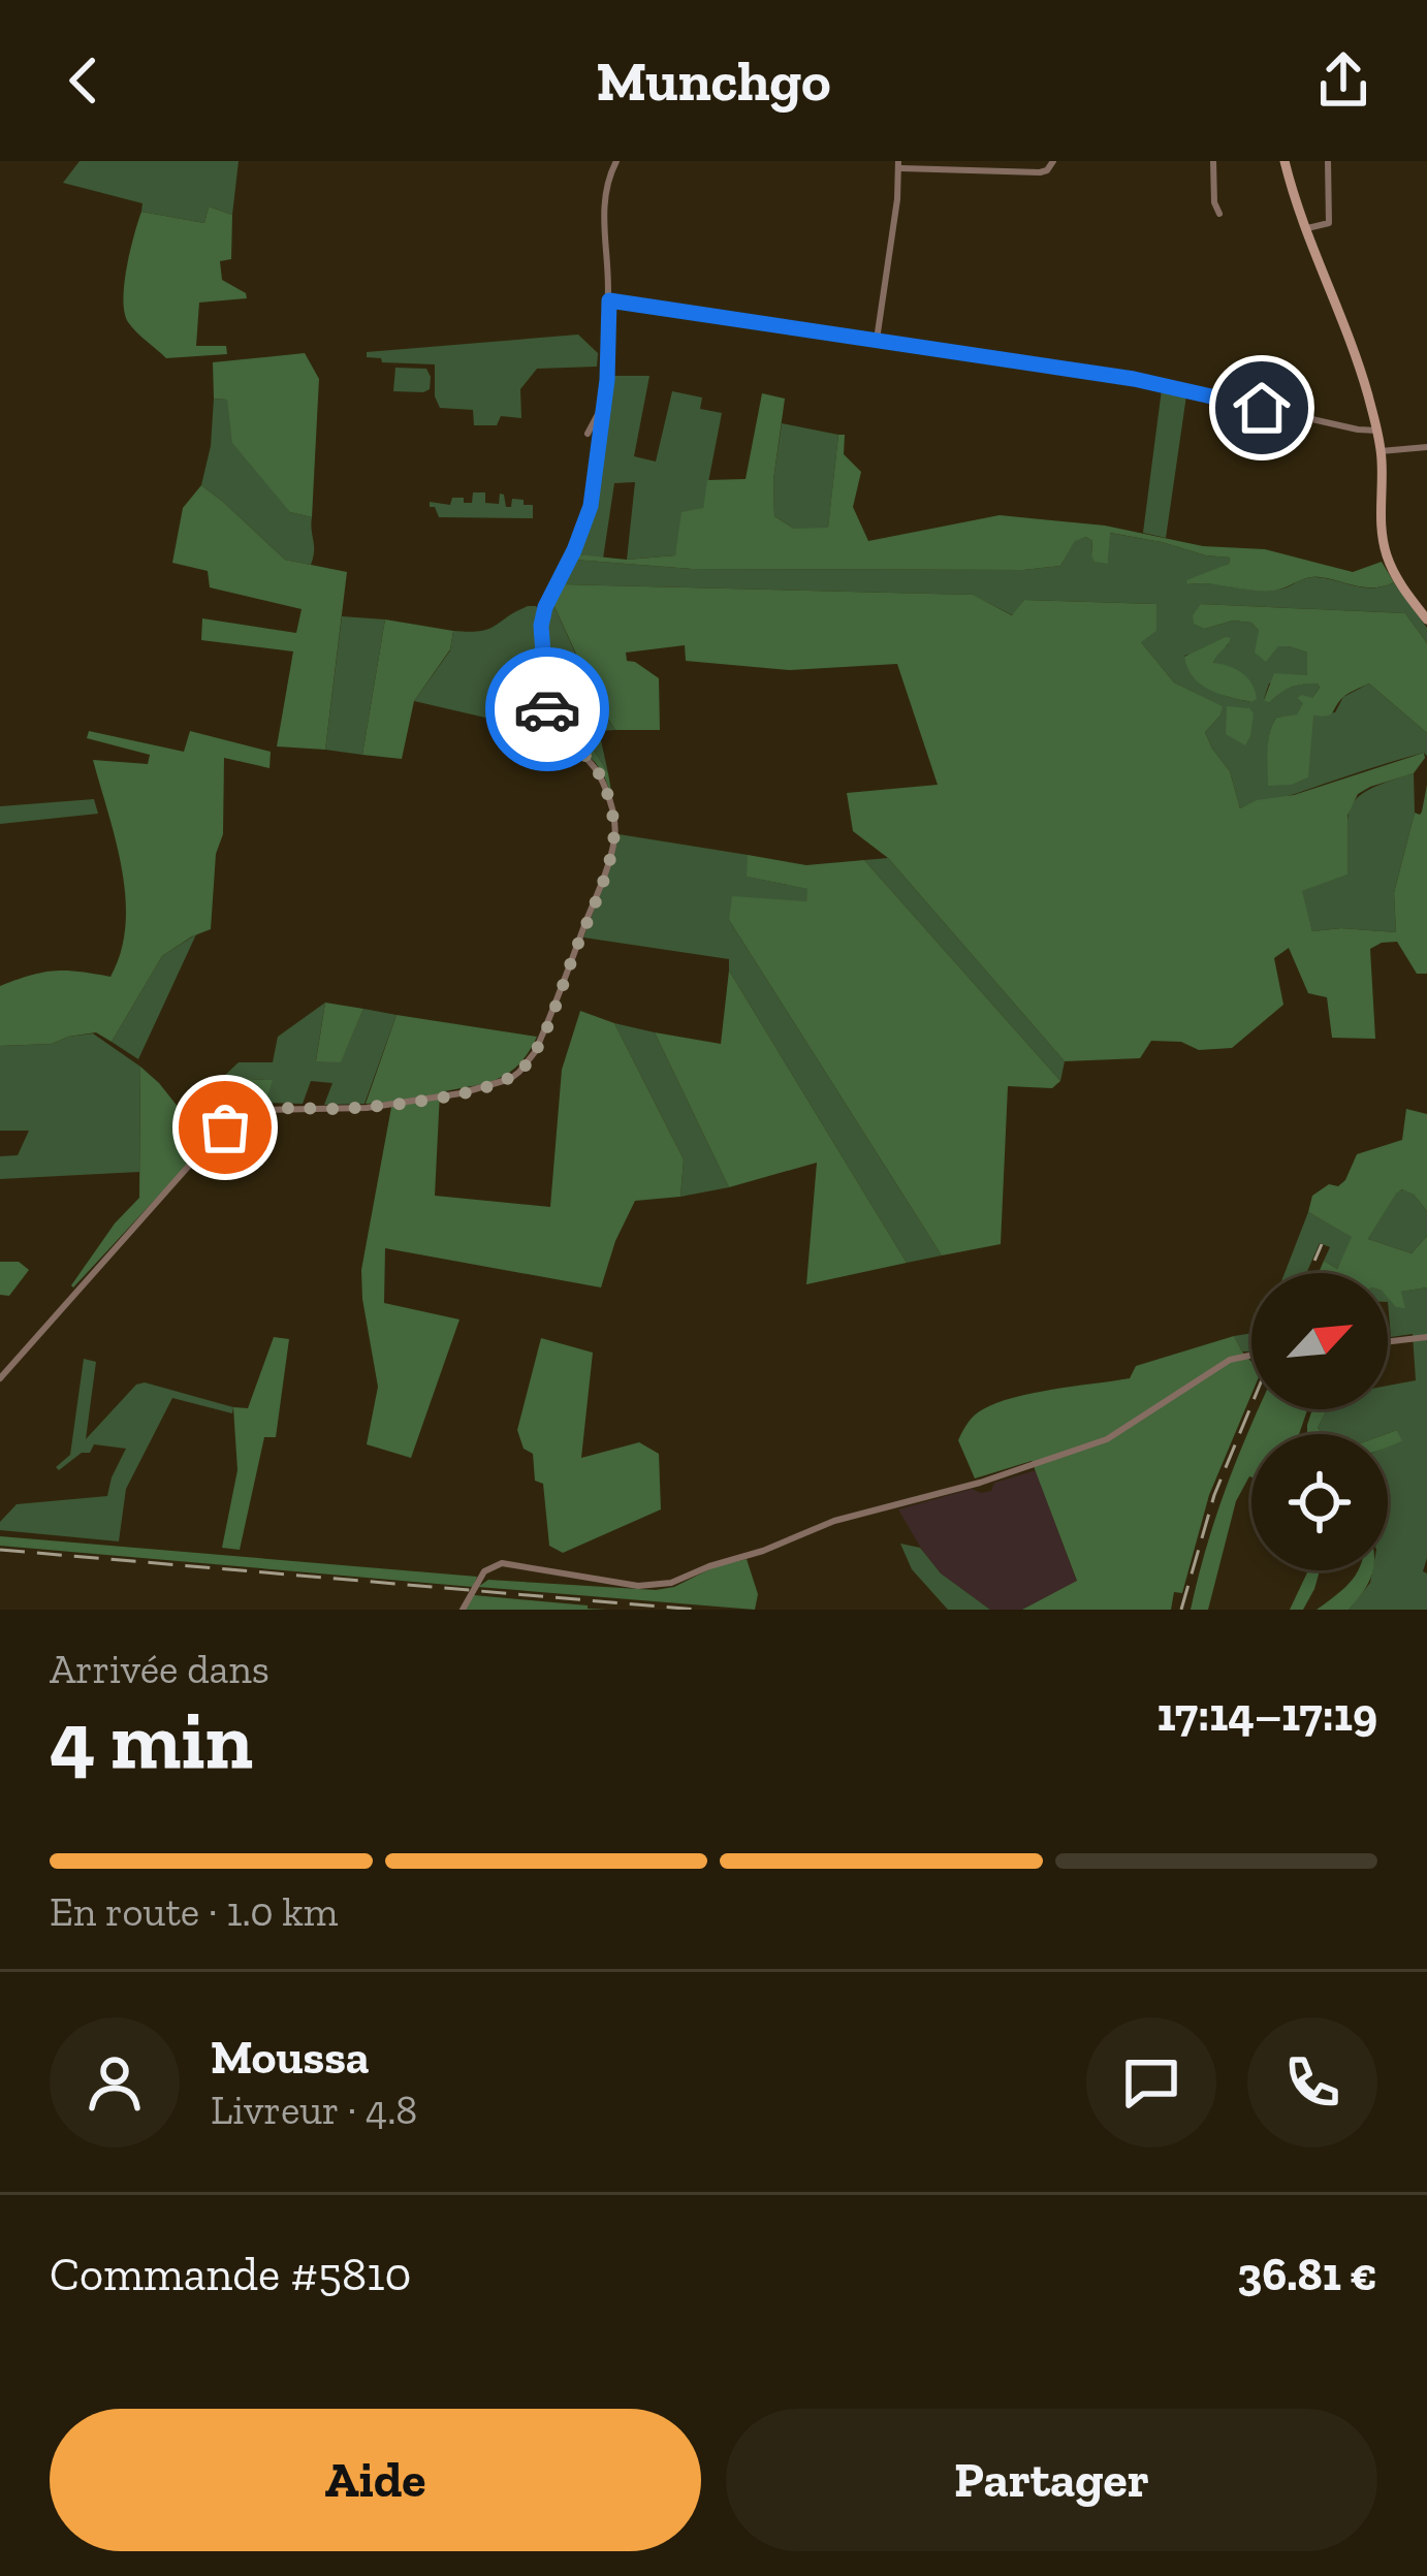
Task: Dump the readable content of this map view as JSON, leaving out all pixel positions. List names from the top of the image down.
{
  "north": "top right",
  "page": {
    "header": "Munchgo",
    "heading": ["4 min", "Arrivée dans", "17:14–17:19"],
    "panel": [
      "Moussa",
      "Livreur · 4.8",
      "Commande #5810",
      "36.81 €"
    ],
    "bar": "En route · 1.0 km",
    "buttons": ["Aide", "Partager"]
  }
}
